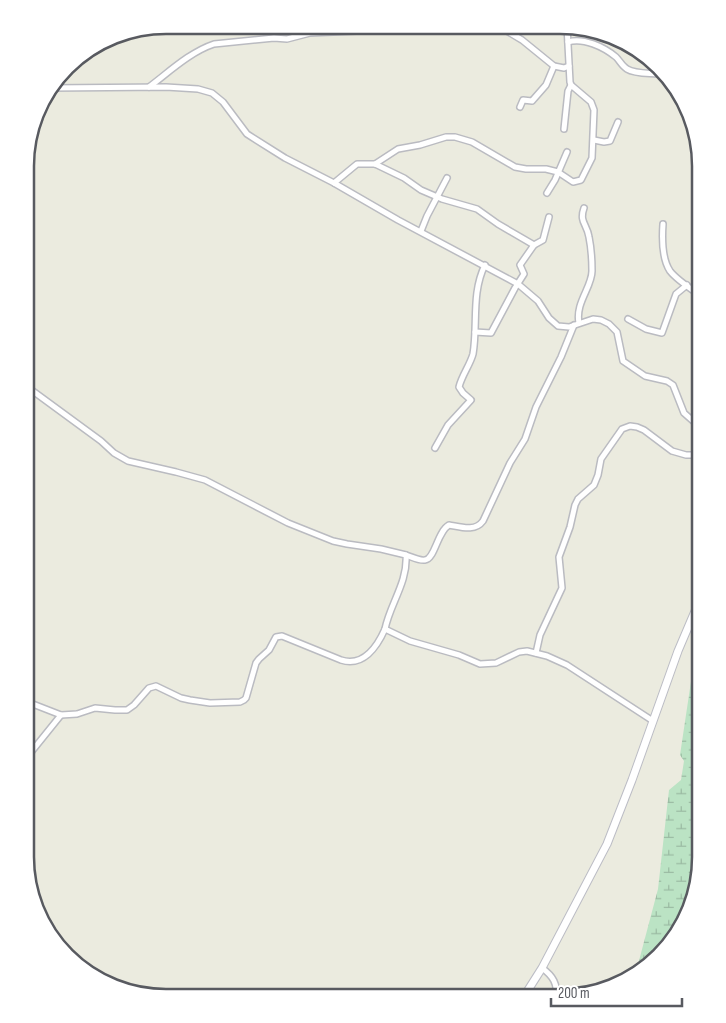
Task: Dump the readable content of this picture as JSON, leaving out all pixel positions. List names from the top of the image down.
{
  "scale_bar": "200 m"
}
